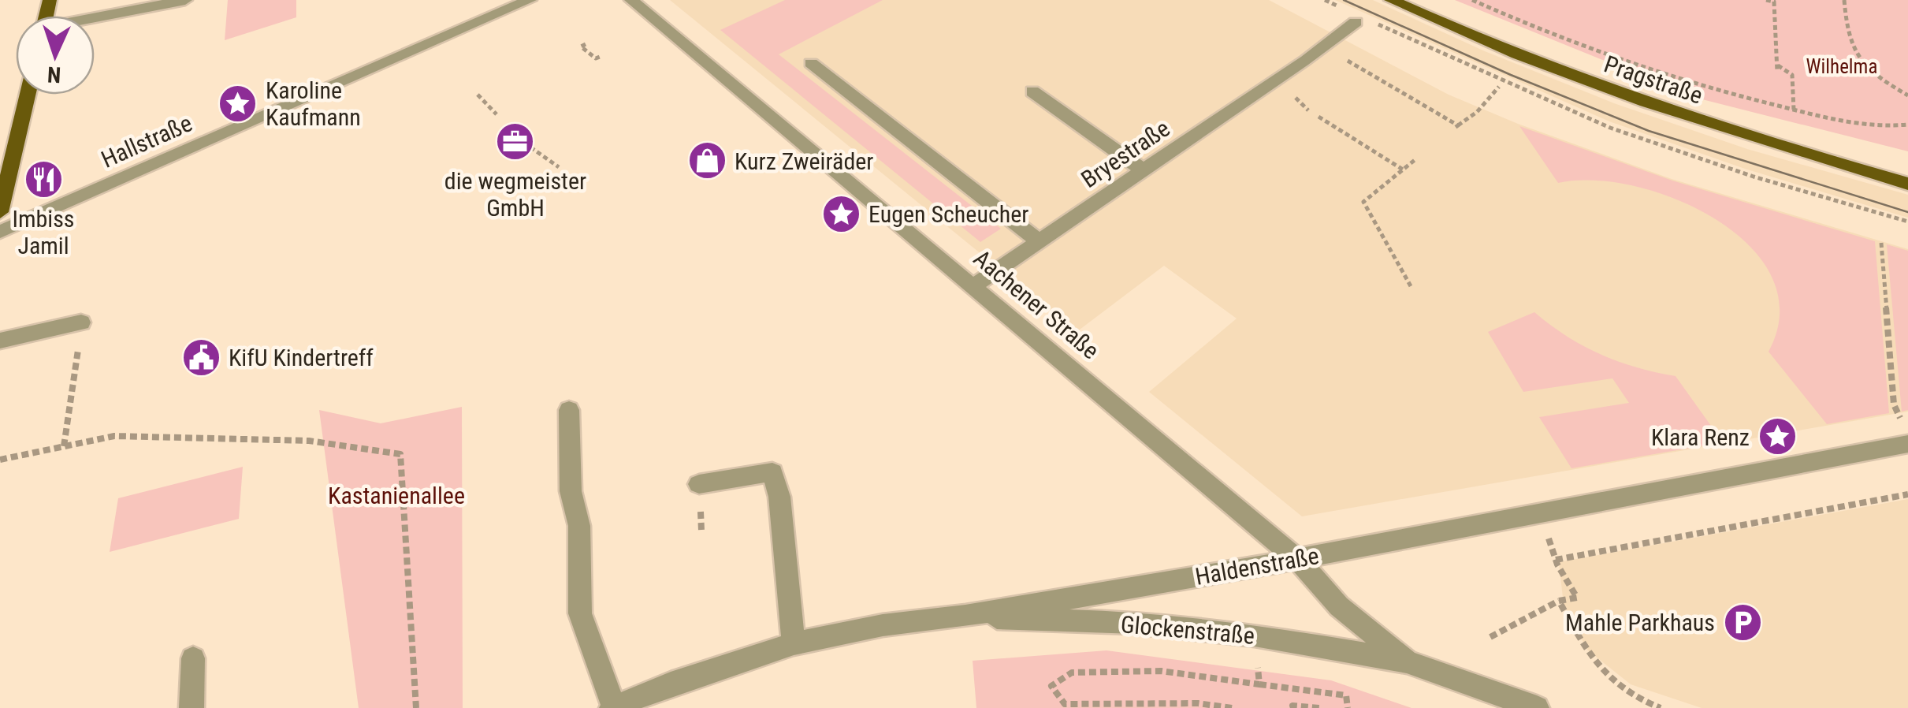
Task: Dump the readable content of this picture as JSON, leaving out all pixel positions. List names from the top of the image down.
{
  "streets": {
    "main road": ["Pragstraße"],
    "street": [
      "Hallstraße",
      "Bryestraße",
      "Aachener Straße",
      "Haldenstraße",
      "Glockenstraße"
    ]
  },
  "crossings": [
    ["Bryestraße", "Aachener Straße"],
    ["Aachener Straße", "Haldenstraße"],
    ["Aachener Straße", "Glockenstraße"],
    ["Haldenstraße", "Glockenstraße"]
  ],
  "parks": ["Wilhelma", "Kastanienallee"],
  "places": {
    "place": ["Karoline Kaufmann", "Eugen Scheucher", "Klara Renz"],
    "office": ["die wegmeister GmbH"],
    "shop": ["Kurz Zweiräder"],
    "restaurant": ["Imbiss Jamil"],
    "public building": ["KifU Kindertreff"],
    "parking": ["Mahle Parkhaus"]
  },
  "north": "bottom"
}
